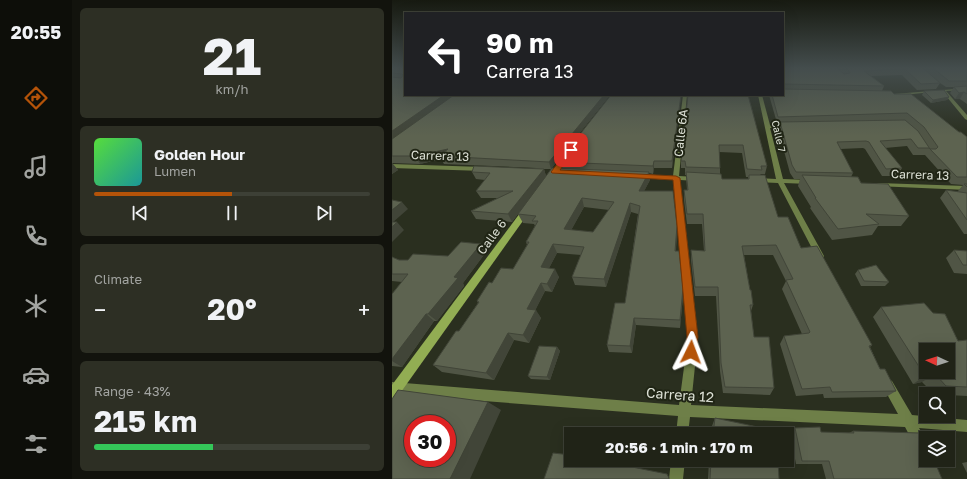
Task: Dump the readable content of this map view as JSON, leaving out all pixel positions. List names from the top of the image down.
{
  "streets": {
    "street": [
      "Calle 6A",
      "Calle 7",
      "Carrera 13",
      "Calle 6",
      "Carrera 12"
    ]
  },
  "crossings": [
    ["Calle 6A", "Carrera 12"],
    ["Calle 6", "Carrera 12"]
  ],
  "north": "left",
  "page": {
    "tabs": "20:55",
    "tile": [
      ["21", "km/h"],
      "Climate",
      ["Range · 43%", "215 km"]
    ],
    "turn": ["90 m", "Carrera 13"],
    "song": ["Golden Hour", "Lumen"],
    "heat": ["−", "20°", "+"],
    "limit": "30",
    "trip": "20:56 · 1 min · 170 m"
  }
}
